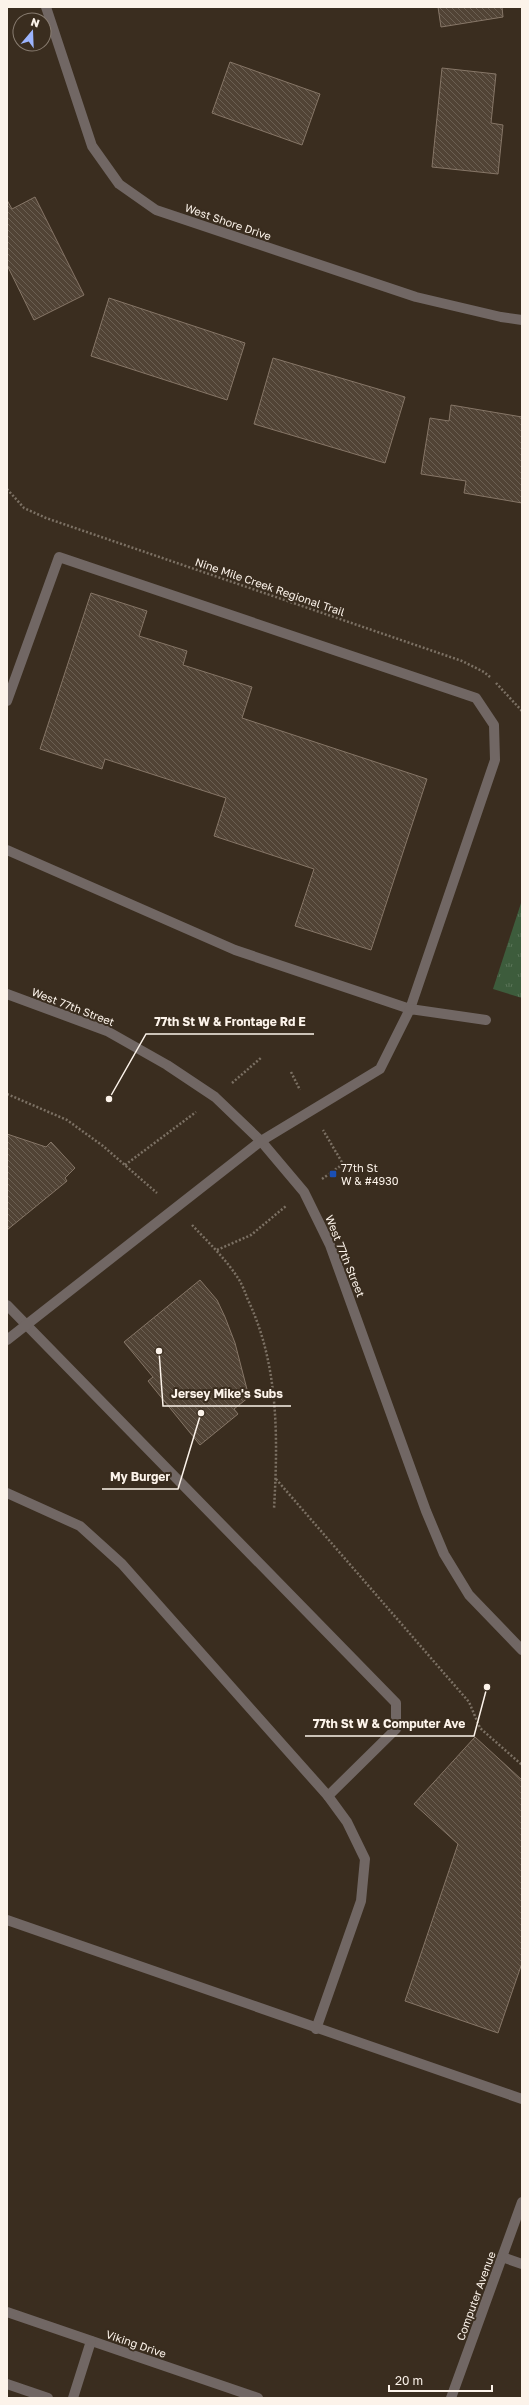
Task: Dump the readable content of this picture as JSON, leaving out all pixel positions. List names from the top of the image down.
{
  "streets": {
    "street": [
      "West Shore Drive",
      "West 77th Street",
      "Computer Avenue",
      "Viking Drive"
    ],
    "path": ["Nine Mile Creek Regional Trail"]
  },
  "places": {
    "other": [
      "77th St W & Frontage Rd E",
      "Jersey Mike's Subs",
      "My Burger",
      "77th St W & Computer Ave"
    ],
    "transit": ["77th St W & #4930"]
  },
  "scale_bar": "20 m",
  "north": "top"
}
